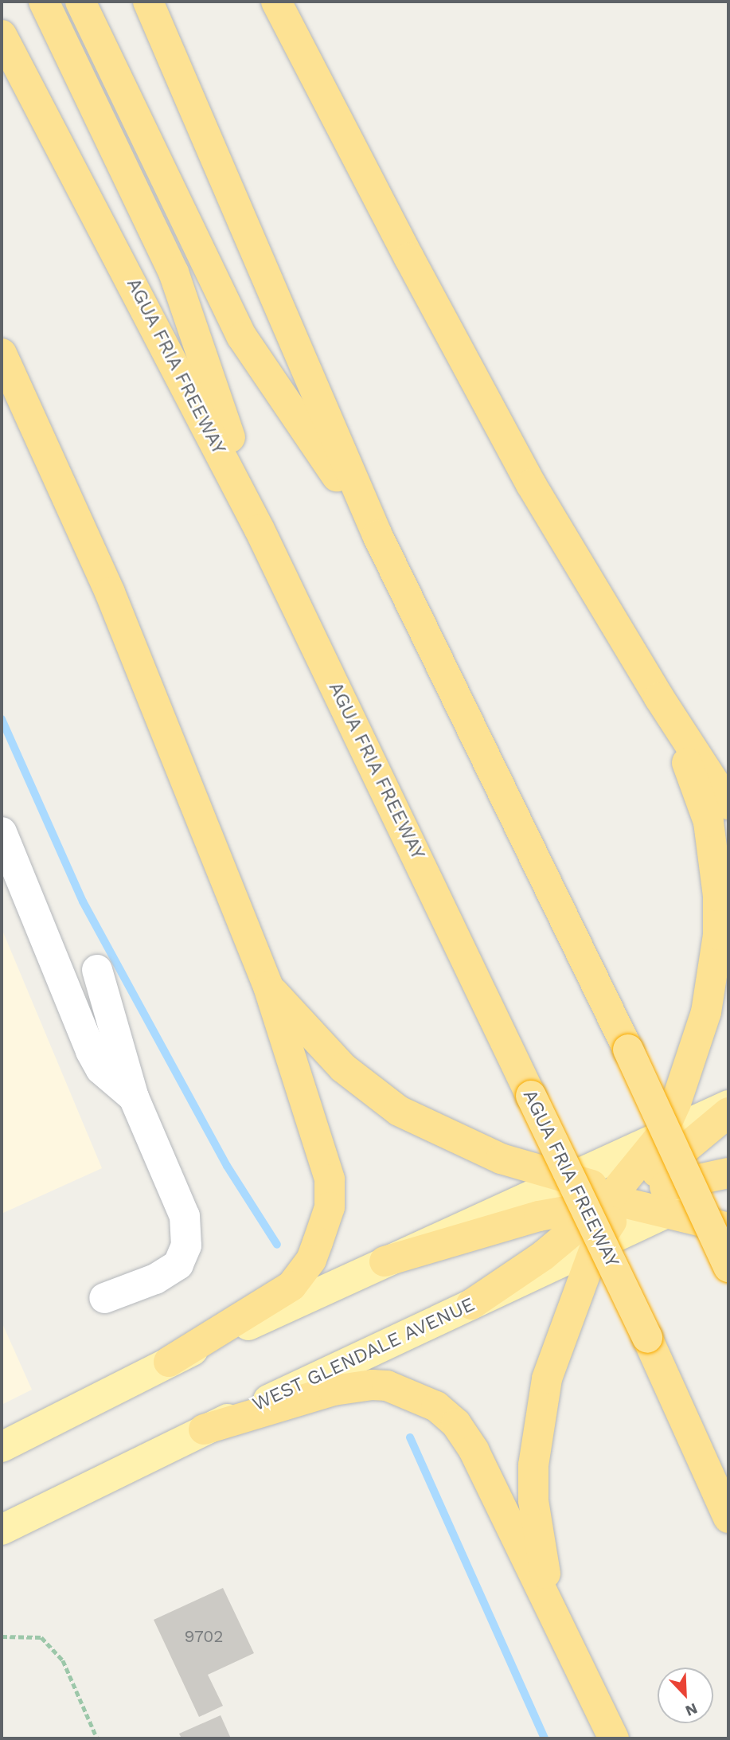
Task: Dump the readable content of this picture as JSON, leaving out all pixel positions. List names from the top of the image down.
{
  "streets": {
    "highway": ["AGUA FRIA FREEWAY"],
    "main road": ["WEST GLENDALE AVENUE"]
  },
  "house_numbers": ["9702"],
  "north": "bottom right"
}
